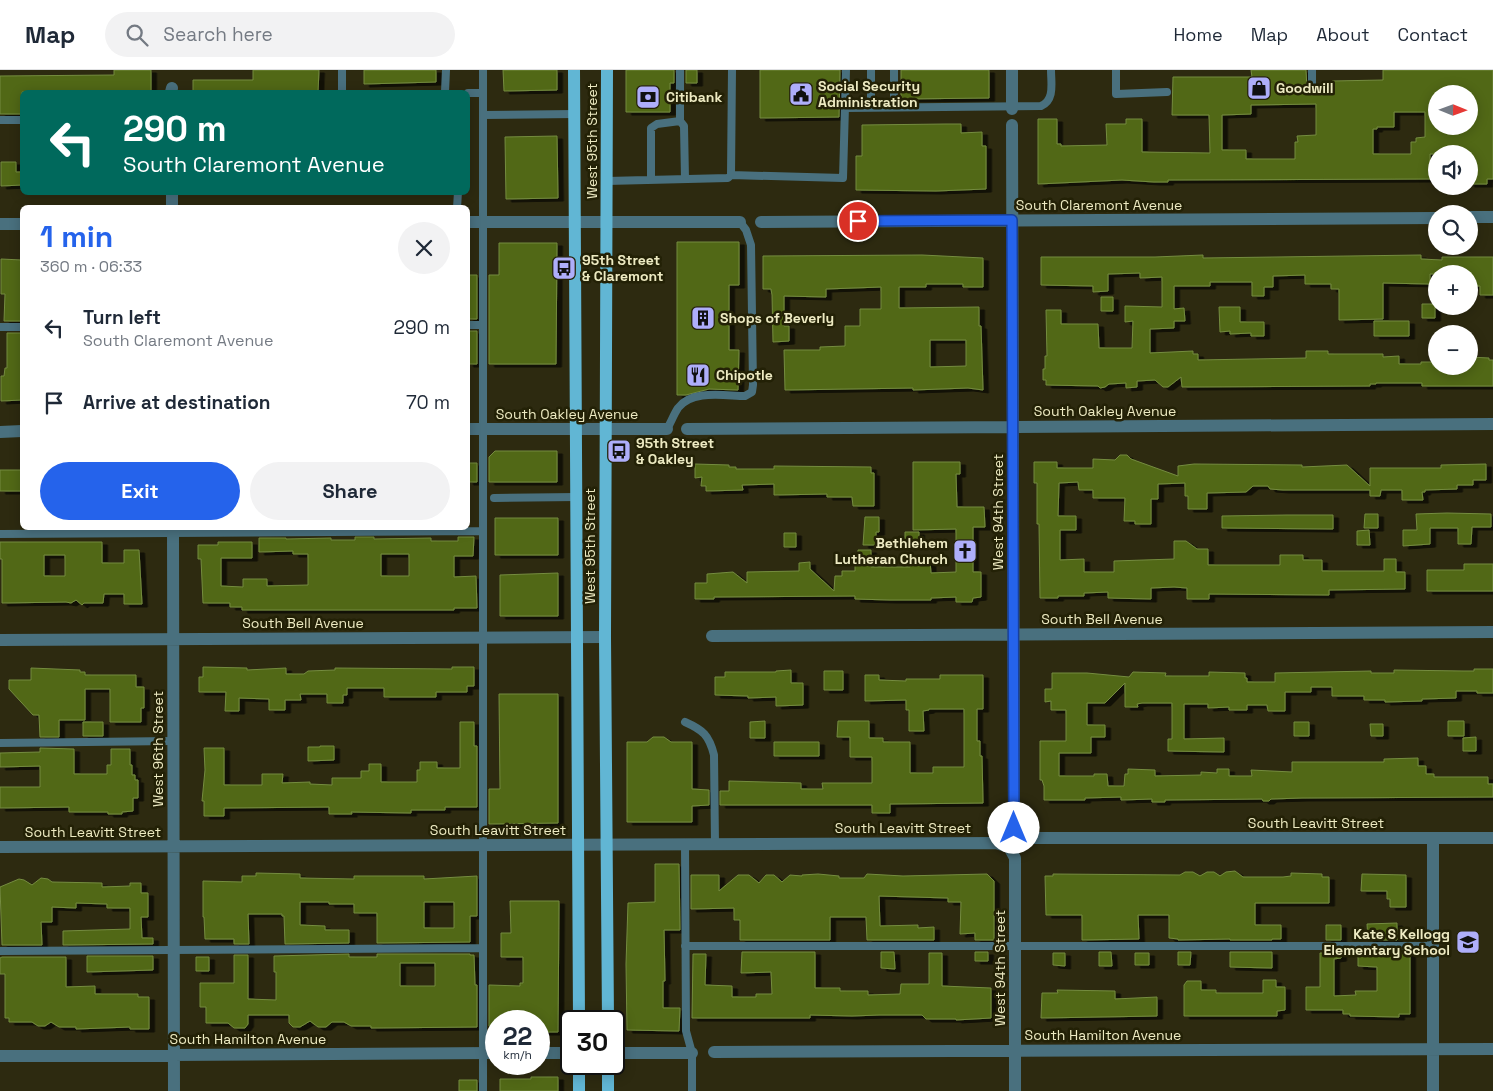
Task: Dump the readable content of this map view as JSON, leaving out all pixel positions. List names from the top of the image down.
{
  "streets": {
    "main road": ["West 95th Street"],
    "street": [
      "South Claremont Avenue",
      "South Oakley Avenue",
      "West 94th Street",
      "South Bell Avenue",
      "West 96th Street",
      "South Leavitt Street",
      "South Hamilton Avenue"
    ]
  },
  "crossings": [
    ["West 95th Street", "South Oakley Avenue"],
    ["West 95th Street", "South Bell Avenue"],
    ["West 95th Street", "South Leavitt Street"],
    ["South Claremont Avenue", "West 94th Street"],
    ["South Oakley Avenue", "West 94th Street"],
    ["West 94th Street", "South Bell Avenue"],
    ["West 94th Street", "South Leavitt Street"],
    ["West 94th Street", "South Hamilton Avenue"],
    ["South Bell Avenue", "West 96th Street"],
    ["West 96th Street", "South Leavitt Street"],
    ["West 96th Street", "South Hamilton Avenue"]
  ],
  "places": {
    "shop": ["Goodwill"],
    "public building": ["Social Security Administration"],
    "bank": ["Citibank"],
    "bus stop": ["95th Street & Claremont", "95th Street & Oakley"],
    "building": ["Shops of Beverly"],
    "restaurant": ["Chipotle"],
    "church": ["Bethlehem Lutheran Church"],
    "school or university": ["Kate S Kellogg Elementary School"]
  },
  "north": "right",
  "page": {
    "header": "Map",
    "search": "Search here",
    "nav": [
      "Home",
      "Map",
      "About",
      "Contact"
    ],
    "map_buttons": ["+", "−"],
    "turn": ["290 m", "South Claremont Avenue"],
    "heading": ["1 min", "360 m · 06:33"],
    "list": [
      {
        "name": "Turn left",
        "note": "South Claremont Avenue",
        "value": "290 m"
      },
      {
        "name": "Arrive at destination",
        "value": "70 m"
      }
    ],
    "buttons": ["Exit", "Share"],
    "speed": "22 km/h",
    "limit": "30"
  }
}
